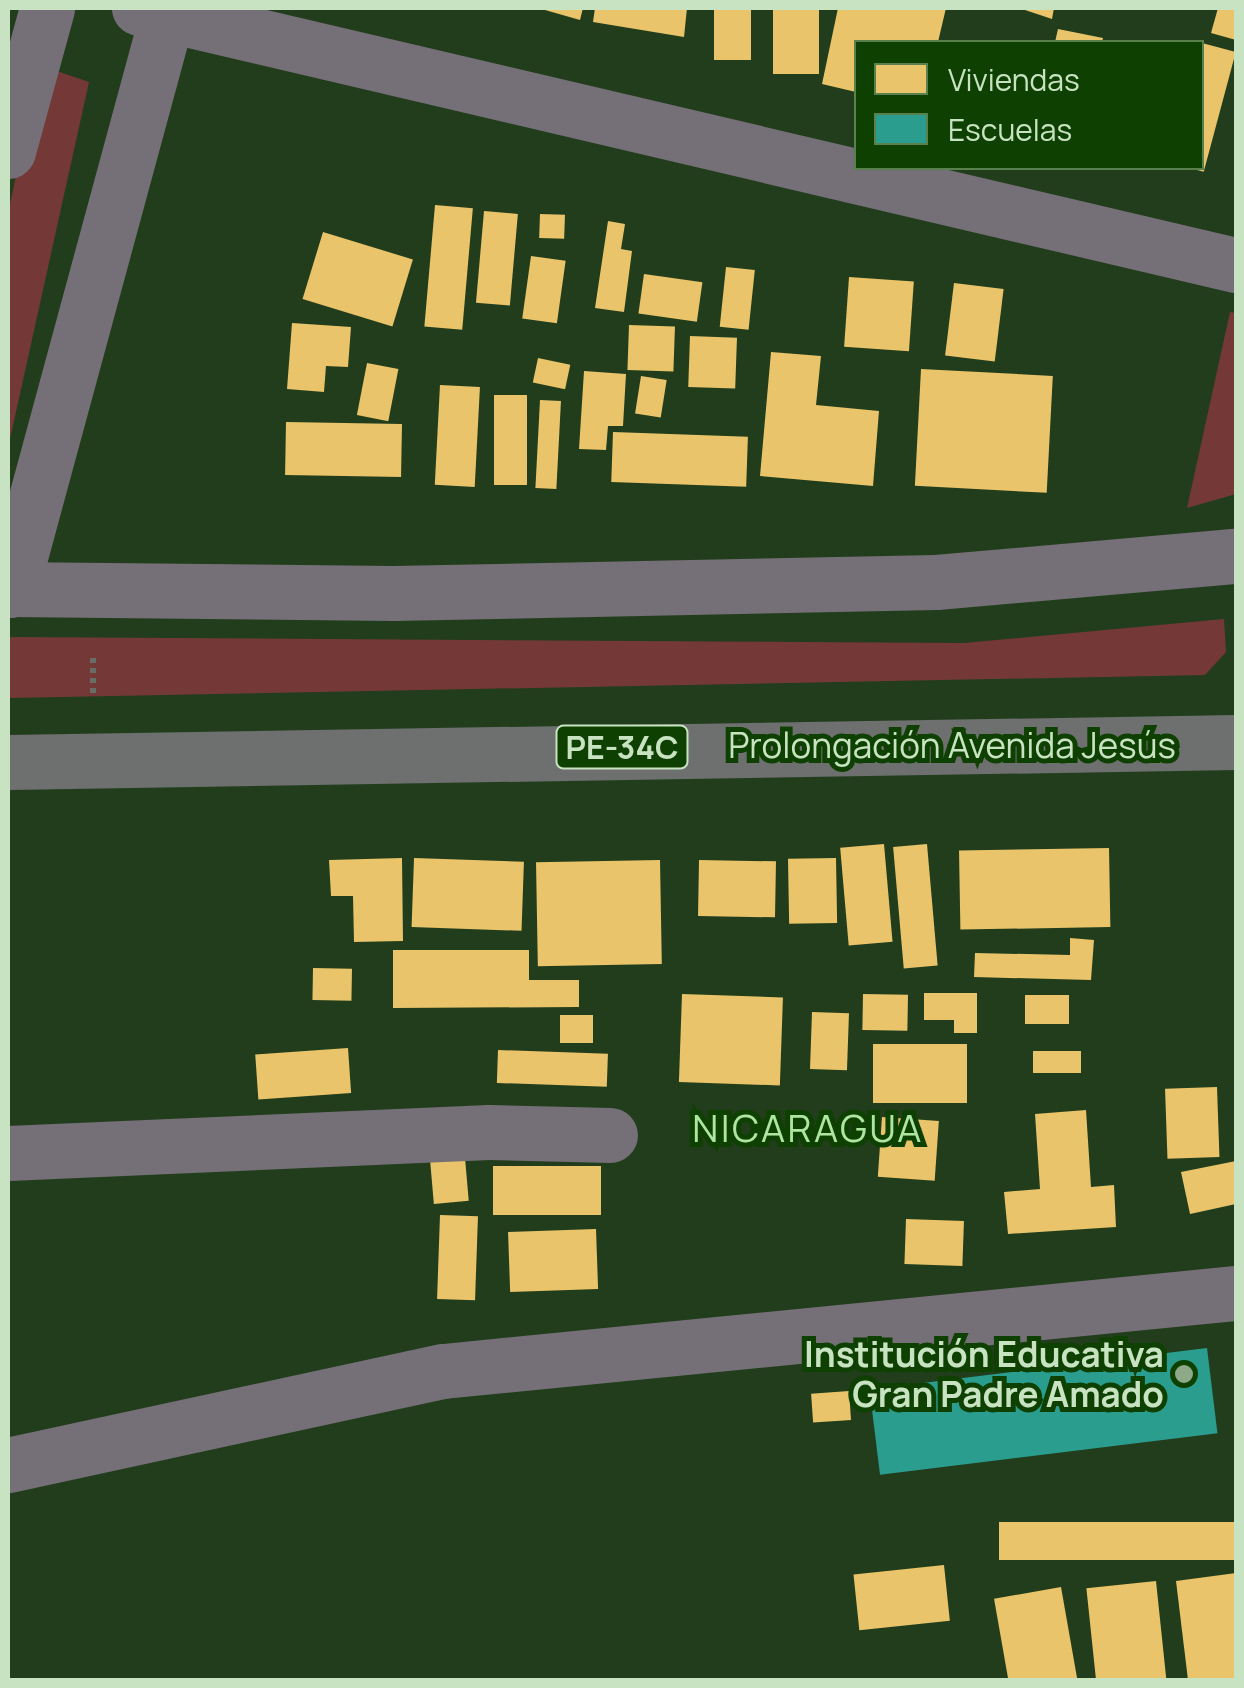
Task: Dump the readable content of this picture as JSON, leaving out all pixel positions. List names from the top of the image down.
{
  "streets": {
    "main road": ["Prolongación Avenida Jesús", "PE-34C"]
  },
  "districts": ["NICARAGUA"],
  "places": ["Institución Educativa Gran Padre Amado"],
  "legend": ["Viviendas", "Escuelas"]
}
